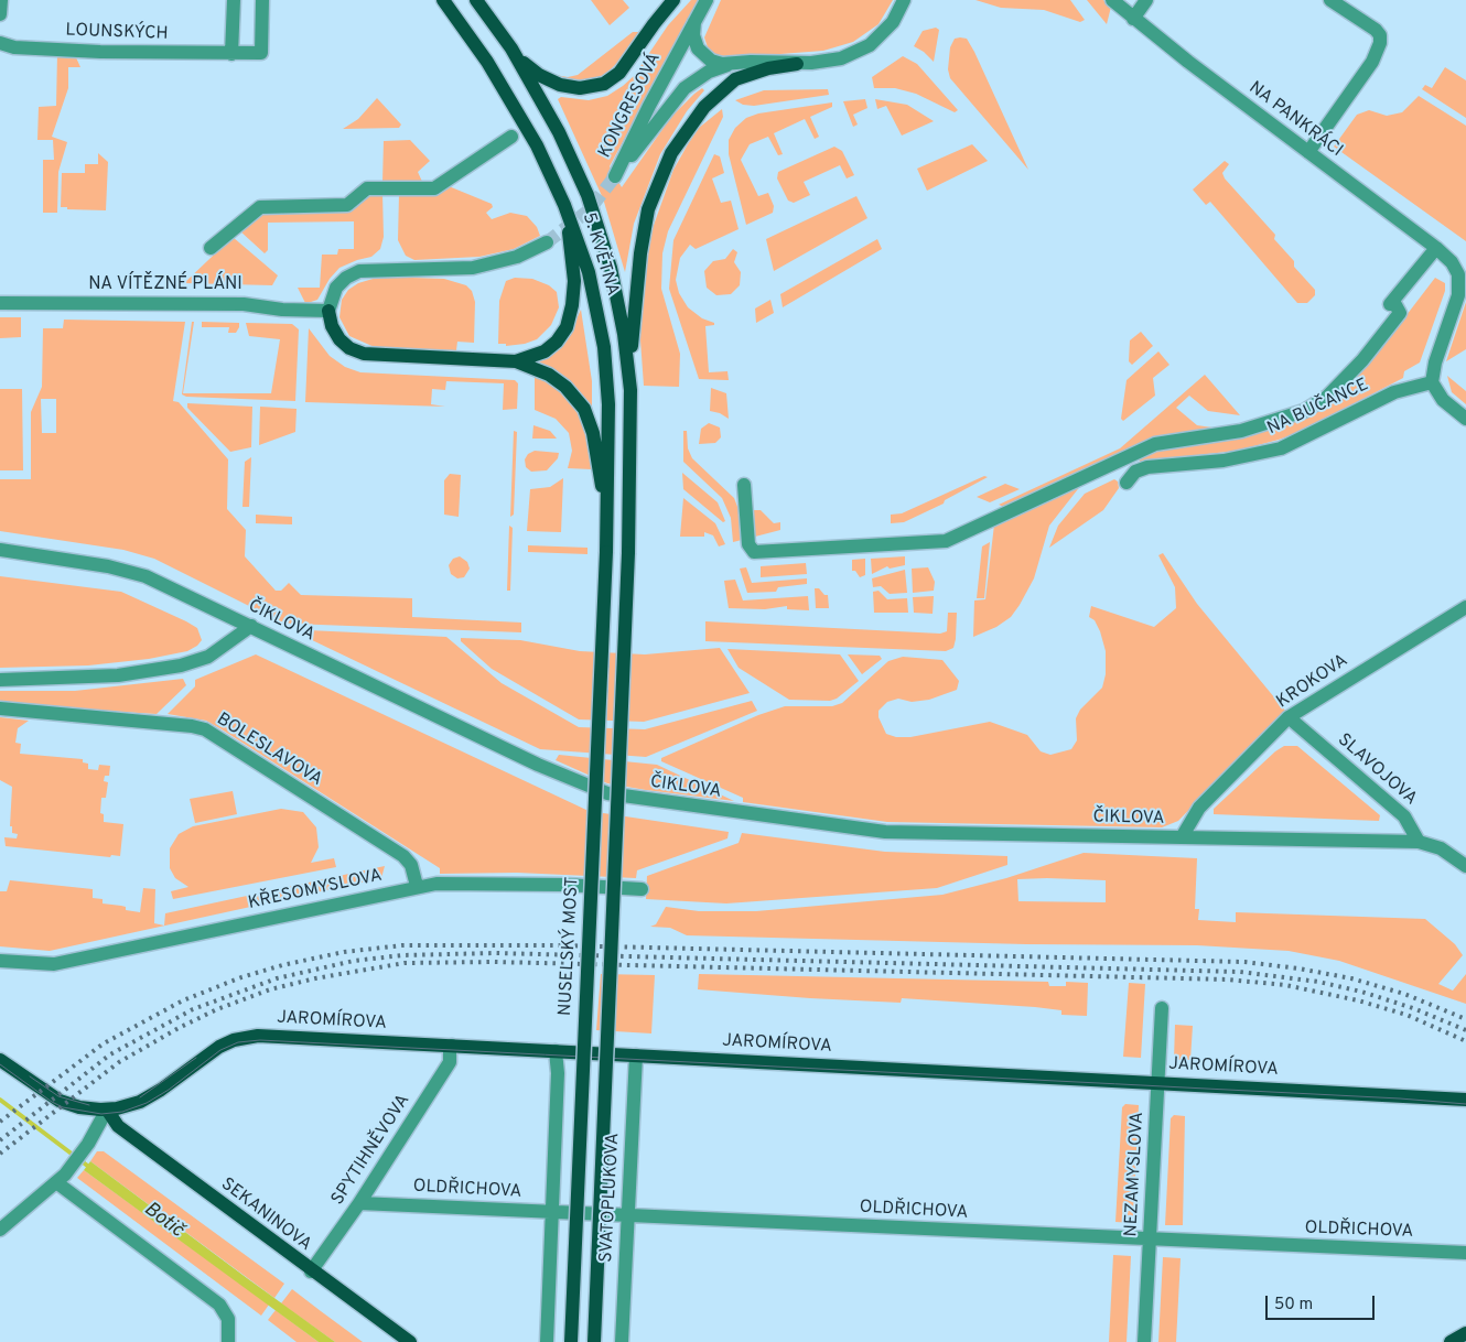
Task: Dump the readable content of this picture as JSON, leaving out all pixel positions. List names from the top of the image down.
{
  "streets": {
    "main road": [
      "5. KVĚTNA",
      "NUSELSKÝ MOST",
      "JAROMÍROVA",
      "SEKANINOVA"
    ],
    "street": [
      "LOUNSKÝCH",
      "KONGRESOVÁ",
      "NA PANKRÁCI",
      "NA VÍTĚZNÉ PLÁNI",
      "NA BUČANCE",
      "ČIKLOVA",
      "KROKOVA",
      "BOLESLAVOVA",
      "SLAVOJOVA",
      "KŘESOMYSLOVA",
      "SPYTIHNĚVOVA",
      "NEZAMYSLOVA",
      "OLDŘICHOVA",
      "SVATOPLUKOVA"
    ]
  },
  "crossings": [
    ["NA PANKRÁCI", "NA BUČANCE"],
    ["5. KVĚTNA", "NUSELSKÝ MOST"],
    ["ČIKLOVA", "KROKOVA"],
    ["ČIKLOVA", "SLAVOJOVA"],
    ["KROKOVA", "SLAVOJOVA"],
    ["BOLESLAVOVA", "KŘESOMYSLOVA"],
    ["JAROMÍROVA", "SPYTIHNĚVOVA"],
    ["JAROMÍROVA", "NEZAMYSLOVA"],
    ["JAROMÍROVA", "SVATOPLUKOVA"],
    ["JAROMÍROVA", "SEKANINOVA"],
    ["SPYTIHNĚVOVA", "OLDŘICHOVA"],
    ["SPYTIHNĚVOVA", "SEKANINOVA"],
    ["NEZAMYSLOVA", "OLDŘICHOVA"],
    ["OLDŘICHOVA", "SVATOPLUKOVA"]
  ],
  "water": ["Botič"],
  "scale_bar": "50 m"
}
